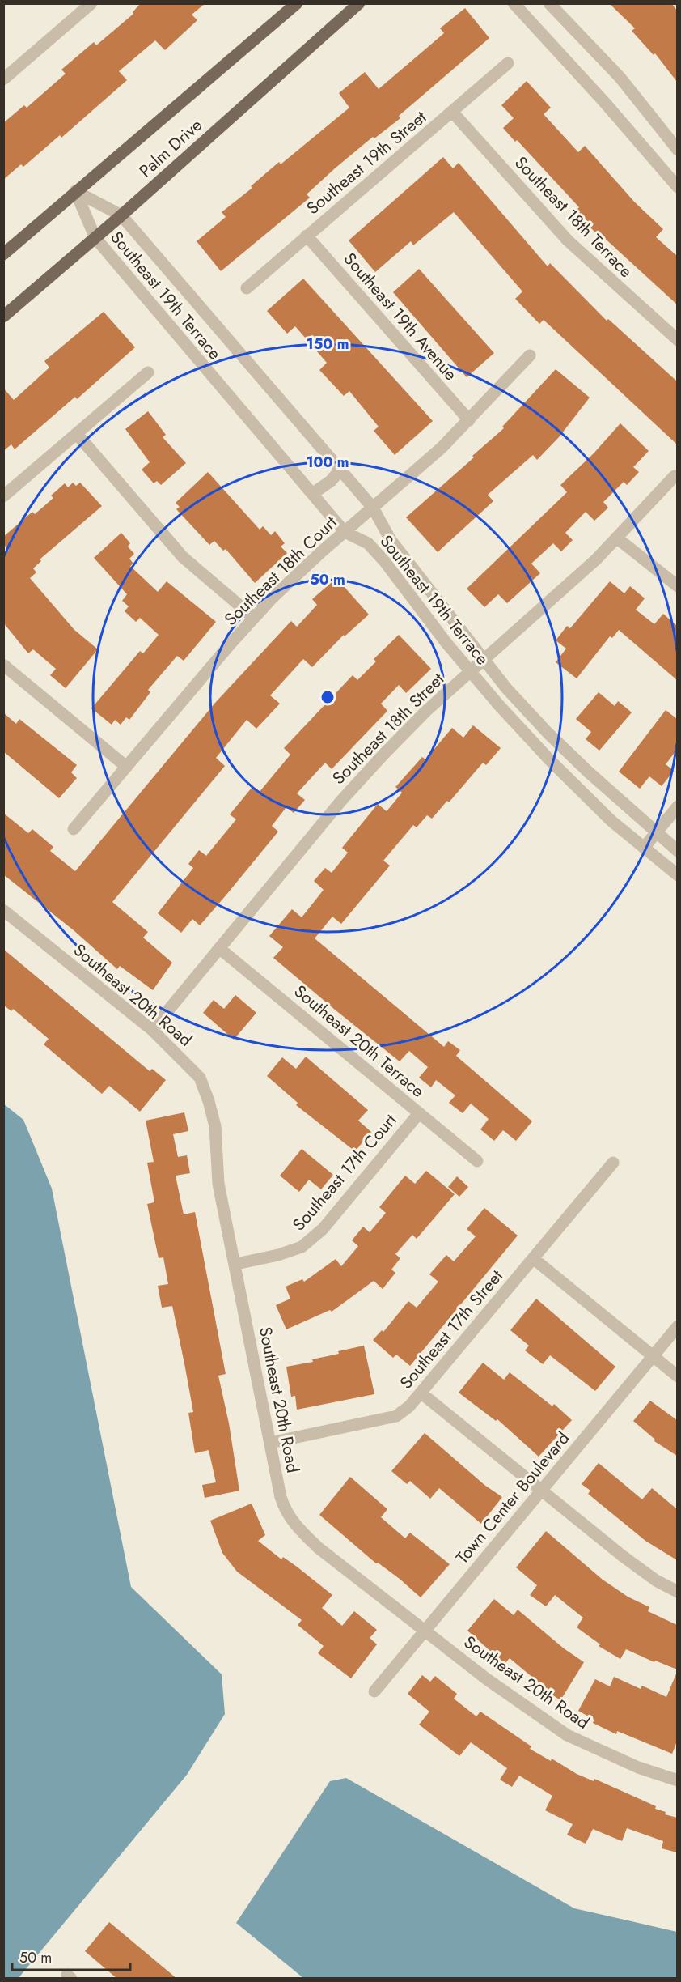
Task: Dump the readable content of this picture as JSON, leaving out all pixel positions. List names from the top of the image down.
{
  "streets": {
    "main road": ["Palm Drive"],
    "street": [
      "Southeast 19th Street",
      "Southeast 18th Terrace",
      "Southeast 19th Terrace",
      "Southeast 19th Avenue",
      "Southeast 18th Court",
      "Southeast 18th Street",
      "Southeast 20th Road",
      "Southeast 20th Terrace",
      "Southeast 17th Court",
      "Southeast 17th Street",
      "Town Center Boulevard"
    ]
  },
  "crossings": [
    ["Palm Drive", "Southeast 19th Terrace"],
    ["Southeast 19th Street", "Southeast 18th Terrace"],
    ["Southeast 19th Street", "Southeast 19th Avenue"],
    ["Southeast 19th Terrace", "Southeast 18th Court"],
    ["Southeast 19th Terrace", "Southeast 18th Street"],
    ["Southeast 19th Avenue", "Southeast 18th Court"],
    ["Southeast 18th Street", "Southeast 20th Road"],
    ["Southeast 18th Street", "Southeast 20th Terrace"],
    ["Southeast 20th Road", "Southeast 17th Court"],
    ["Southeast 20th Road", "Southeast 17th Street"],
    ["Southeast 20th Road", "Town Center Boulevard"],
    ["Southeast 20th Terrace", "Southeast 17th Court"]
  ],
  "scale_bar": "50 m",
  "rings": ["150 m", "100 m", "50 m"]
}
